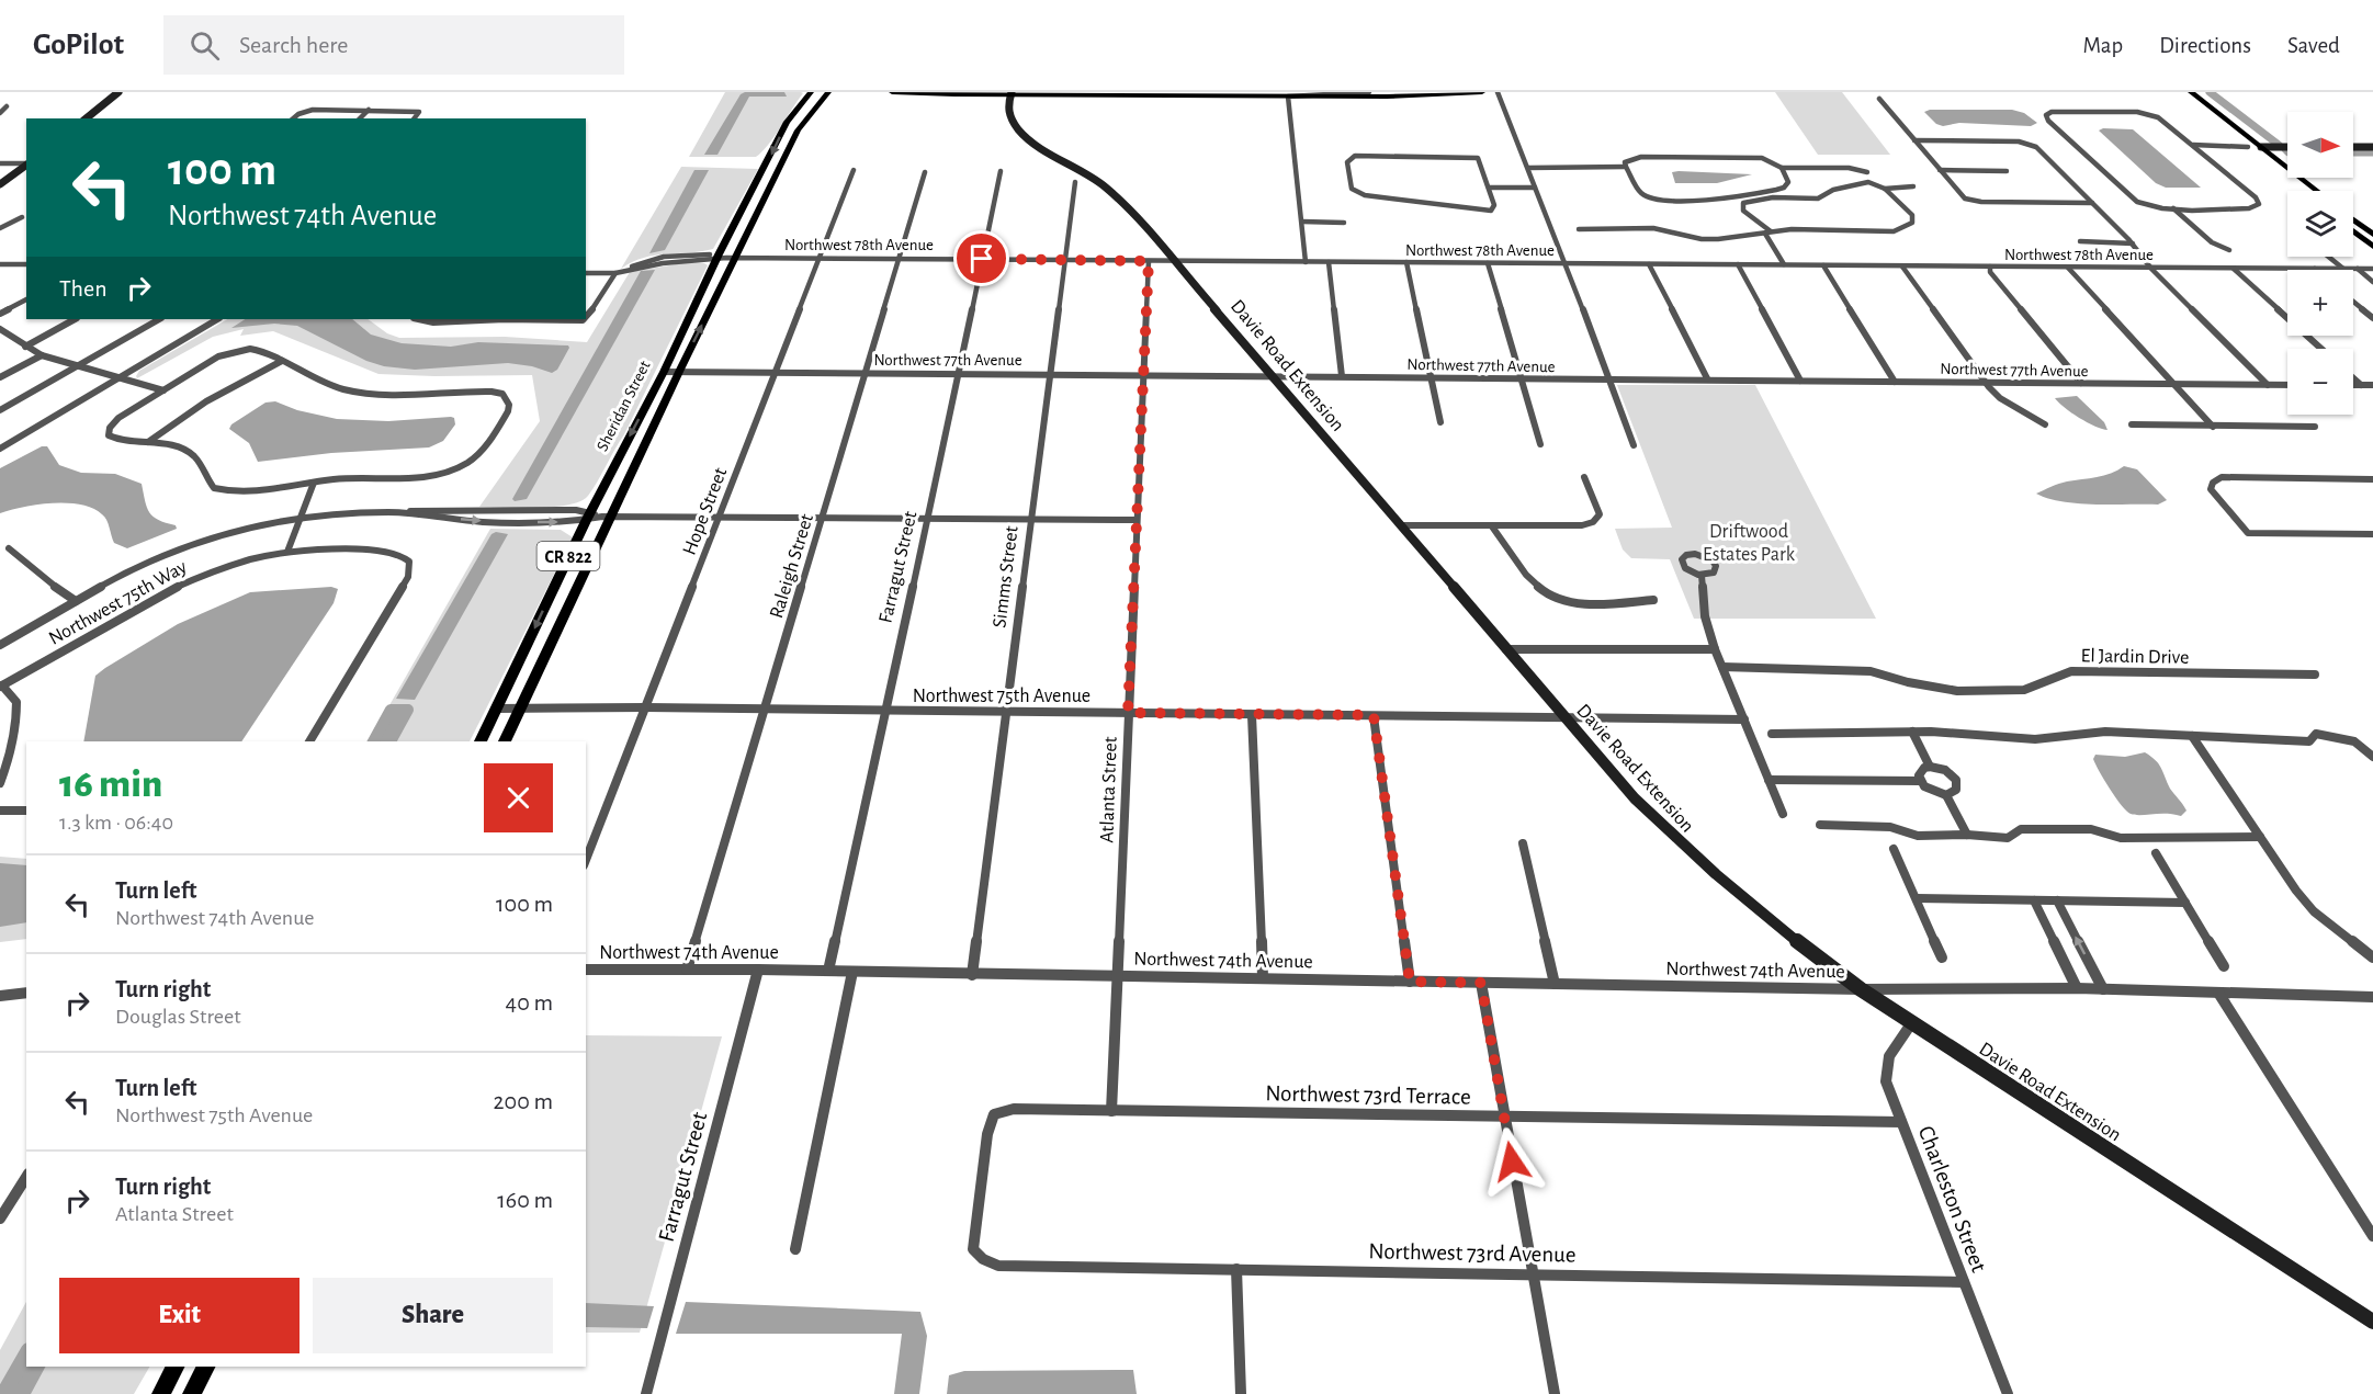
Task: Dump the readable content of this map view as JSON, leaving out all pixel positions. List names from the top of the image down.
{
  "streets": {
    "main road": ["Davie Road Extension", "Sheridan Street", "CR 822"],
    "street": [
      "Northwest 78th Avenue",
      "Northwest 77th Avenue",
      "Hope Street",
      "Raleigh Street",
      "Farragut Street",
      "Simms Street",
      "Northwest 75th Way",
      "El Jardin Drive",
      "Northwest 75th Avenue",
      "Atlanta Street",
      "Northwest 74th Avenue",
      "Northwest 73rd Terrace",
      "Charleston Street",
      "Northwest 73rd Avenue"
    ]
  },
  "crossings": [
    ["Northwest 78th Avenue", "Davie Road Extension"],
    ["Northwest 78th Avenue", "Sheridan Street"],
    ["Northwest 78th Avenue", "Hope Street"],
    ["Northwest 78th Avenue", "Raleigh Street"],
    ["Northwest 78th Avenue", "Farragut Street"],
    ["Northwest 78th Avenue", "Simms Street"],
    ["Northwest 78th Avenue", "Atlanta Street"],
    ["Northwest 77th Avenue", "Davie Road Extension"],
    ["Northwest 77th Avenue", "Sheridan Street"],
    ["Northwest 77th Avenue", "Hope Street"],
    ["Northwest 77th Avenue", "Raleigh Street"],
    ["Northwest 77th Avenue", "Farragut Street"],
    ["Northwest 77th Avenue", "Simms Street"],
    ["Northwest 77th Avenue", "Atlanta Street"],
    ["Davie Road Extension", "Northwest 75th Avenue"],
    ["Davie Road Extension", "Northwest 74th Avenue"],
    ["Davie Road Extension", "Charleston Street"],
    ["Sheridan Street", "Northwest 75th Avenue"],
    ["Hope Street", "Northwest 75th Avenue"],
    ["Raleigh Street", "Northwest 75th Avenue"],
    ["Raleigh Street", "Northwest 74th Avenue"],
    ["Farragut Street", "Northwest 75th Avenue"],
    ["Farragut Street", "Northwest 74th Avenue"],
    ["Simms Street", "Northwest 75th Avenue"],
    ["Simms Street", "Northwest 74th Avenue"],
    ["Northwest 75th Avenue", "Atlanta Street"],
    ["Atlanta Street", "Northwest 74th Avenue"],
    ["Atlanta Street", "Northwest 73rd Terrace"],
    ["Northwest 73rd Terrace", "Charleston Street"],
    ["Northwest 73rd Terrace", "Northwest 73rd Avenue"],
    ["Charleston Street", "Northwest 73rd Avenue"]
  ],
  "parks": ["Driftwood Estates Park"],
  "north": "right",
  "page": {
    "header": "GoPilot",
    "search": "Search here",
    "nav": ["Map", "Directions", "Saved"],
    "map_buttons": ["+", "−"],
    "turn": ["100 m", "Northwest 74th Avenue"],
    "then": "Then",
    "heading": ["16 min", "1.3 km · 06:40"],
    "list": [
      {
        "name": "Turn left",
        "note": "Northwest 74th Avenue",
        "value": "100 m"
      },
      {
        "name": "Turn right",
        "note": "Douglas Street",
        "value": "40 m"
      },
      {
        "name": "Turn left",
        "note": "Northwest 75th Avenue",
        "value": "200 m"
      },
      {
        "name": "Turn right",
        "note": "Atlanta Street",
        "value": "160 m"
      }
    ],
    "buttons": ["Exit", "Share"]
  }
}
